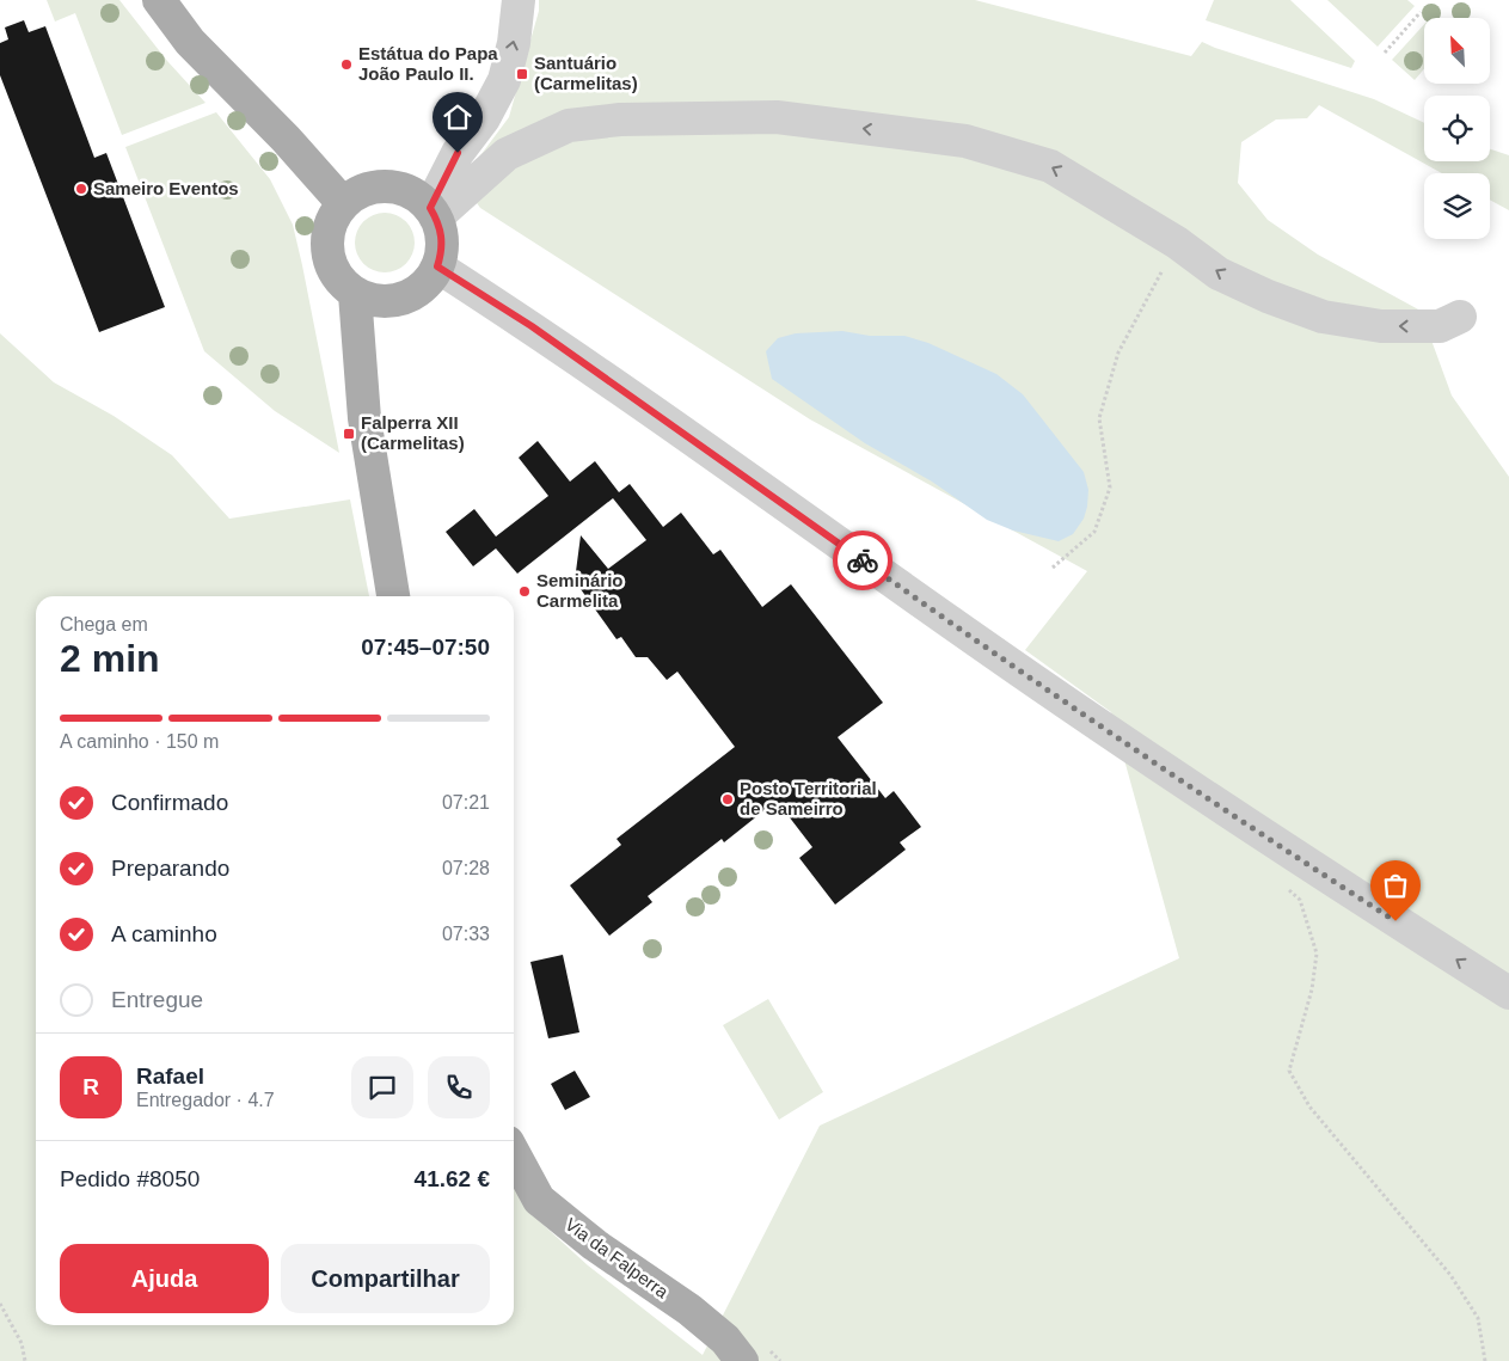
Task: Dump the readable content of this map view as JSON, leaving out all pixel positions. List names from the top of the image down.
{
  "streets": {
    "main road": ["Via da Falperra"]
  },
  "places": {
    "other": [
      "Estátua do Papa João Paulo II.",
      "Sameiro Eventos",
      "Seminário Carmelita",
      "Posto Territorial de Sameirro"
    ],
    "transit": ["Santuário (Carmelitas)", "Falperra XII (Carmelitas)"]
  },
  "north": "top left",
  "page": {
    "heading": ["2 min", "Chega em", "07:45–07:50"],
    "panel": [
      "Rafael",
      "Entregador · 4.7",
      "Pedido #8050",
      "41.62 €"
    ],
    "bar": "A caminho · 150 m",
    "list": [
      ["Confirmado", "07:21"],
      ["Preparando", "07:28"],
      ["A caminho", "07:33"],
      "Entregue"
    ],
    "round": "R",
    "buttons": ["Ajuda", "Compartilhar"]
  }
}
